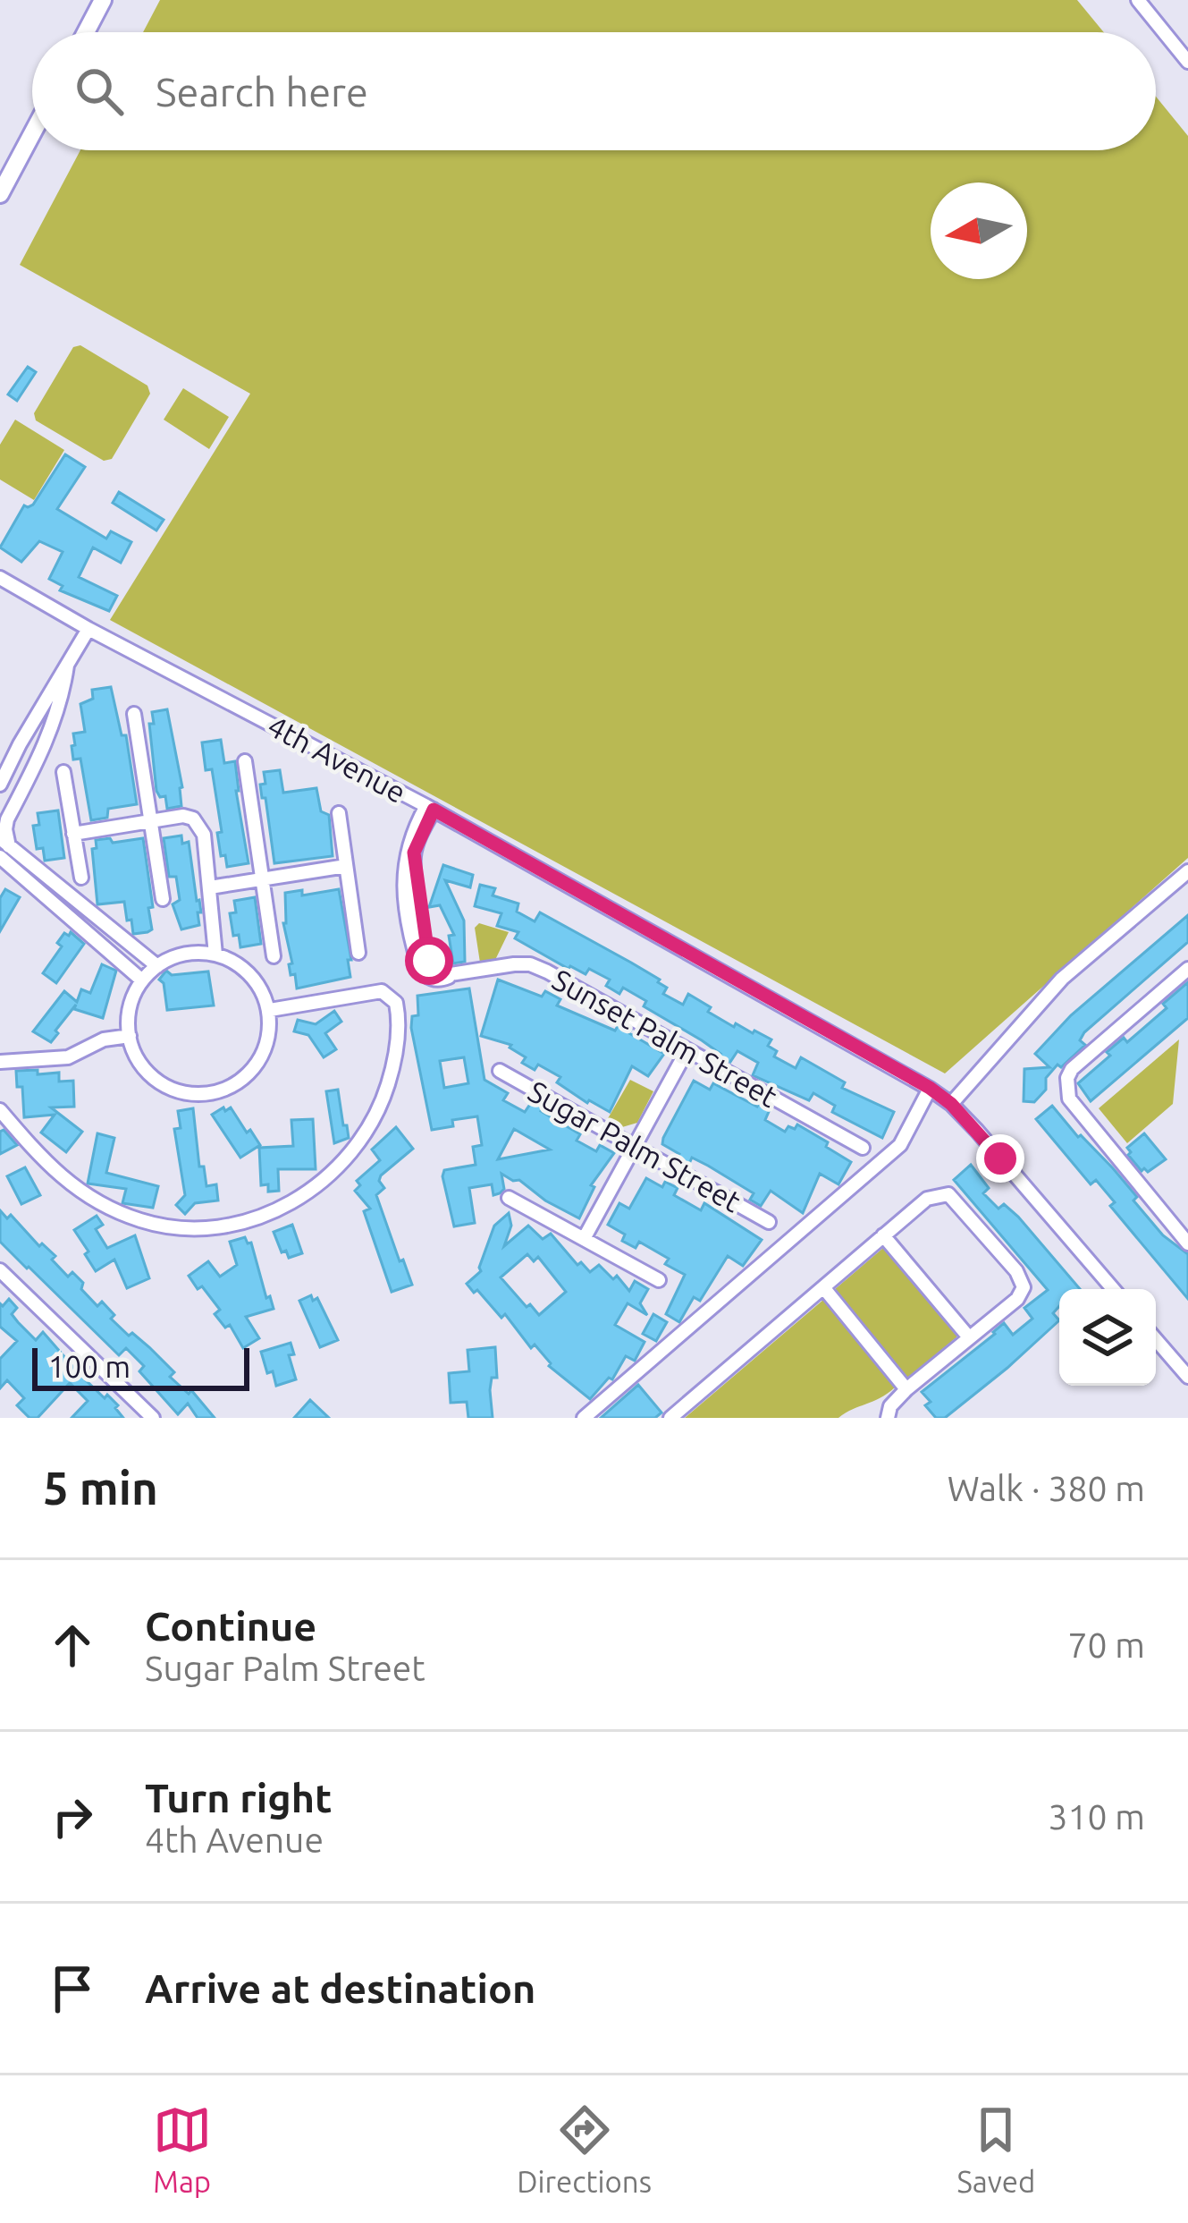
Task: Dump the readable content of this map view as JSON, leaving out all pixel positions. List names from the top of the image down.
{
  "streets": {
    "street": ["4th Avenue", "Sunset Palm Street", "Sugar Palm Street"]
  },
  "crossings": [
    ["4th Avenue", "Sunset Palm Street"]
  ],
  "scale_bar": "100 m",
  "north": "left",
  "page": {
    "search": "Search here",
    "scale": "100 m",
    "heading": ["5 min", "Walk · 380 m"],
    "list": [
      ["Continue", "Sugar Palm Street", "70 m"],
      ["Turn right", "4th Avenue", "310 m"],
      "Arrive at destination"
    ],
    "nav": ["Map", "Directions", "Saved"]
  }
}
